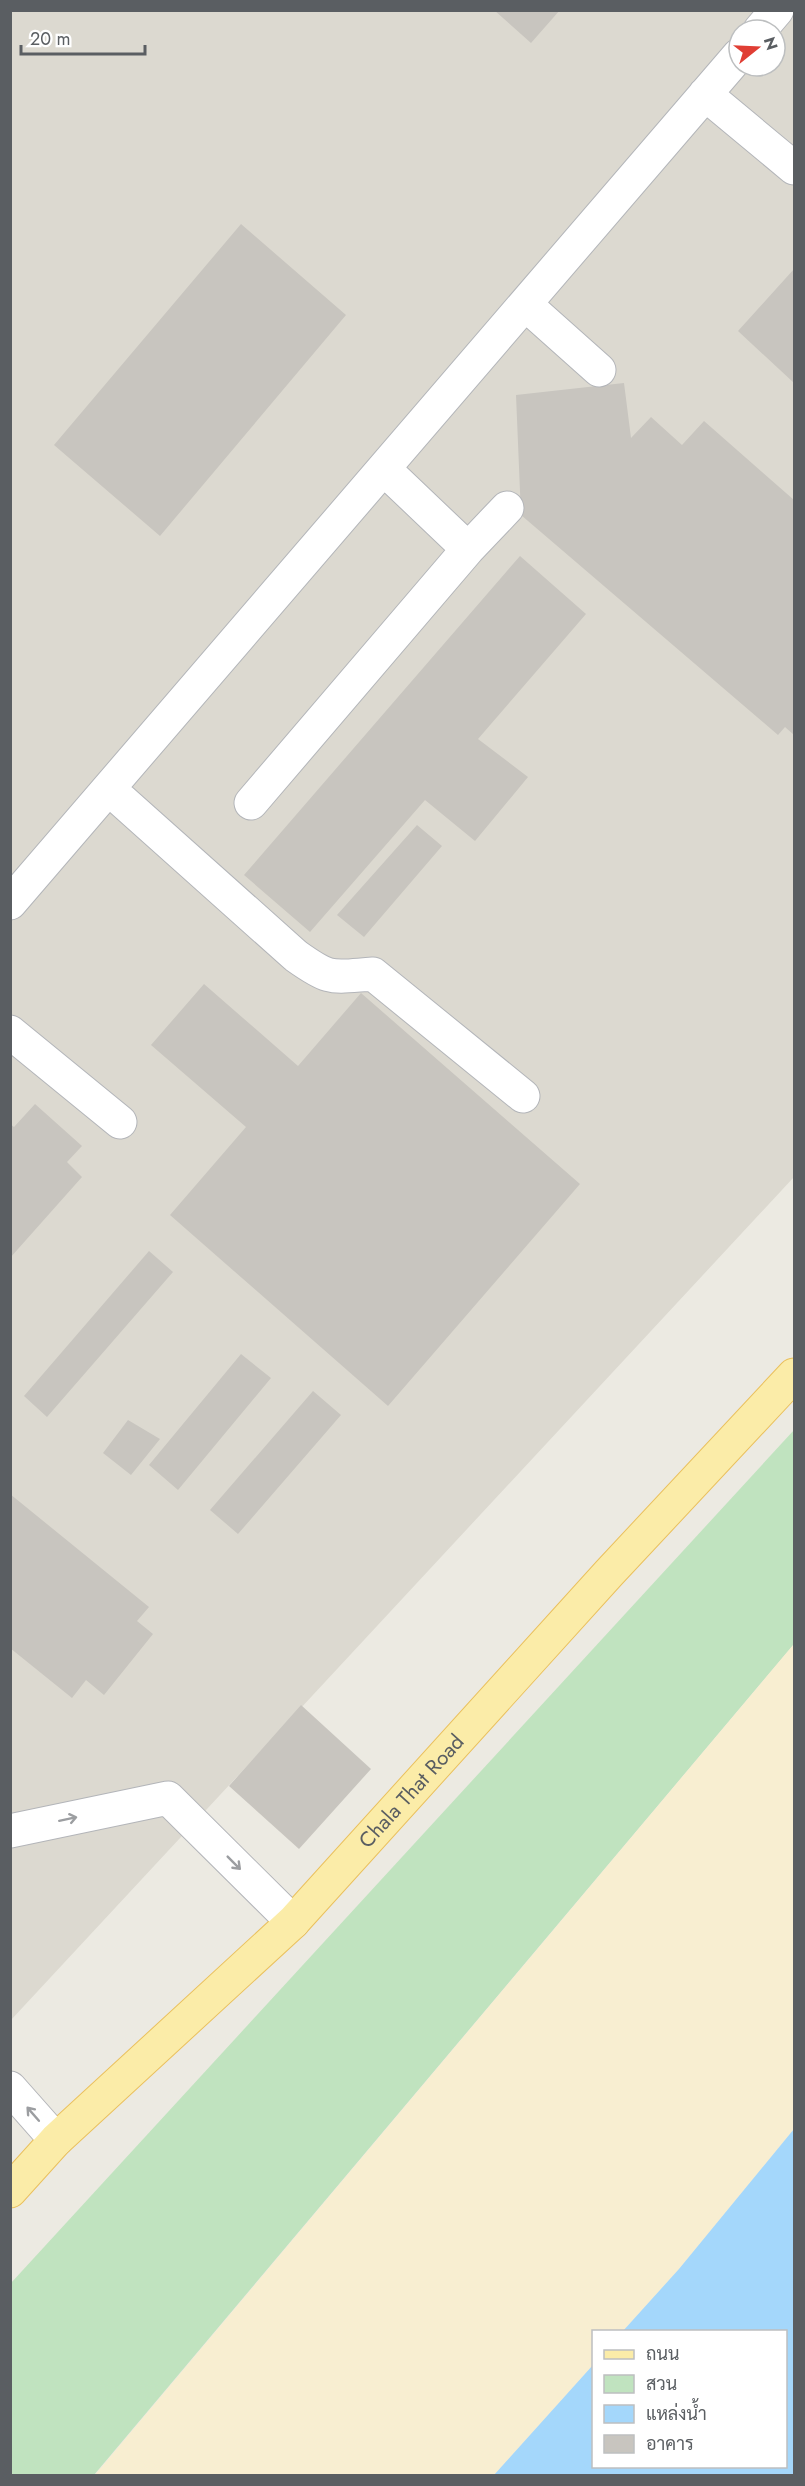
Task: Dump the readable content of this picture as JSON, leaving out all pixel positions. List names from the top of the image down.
{
  "streets": {
    "main road": ["Chala That Road"]
  },
  "legend": [
    "ถนน",
    "สวน",
    "แหล่งน้ำ",
    "อาคาร"
  ],
  "scale_bar": "20 m",
  "north": "right"
}
